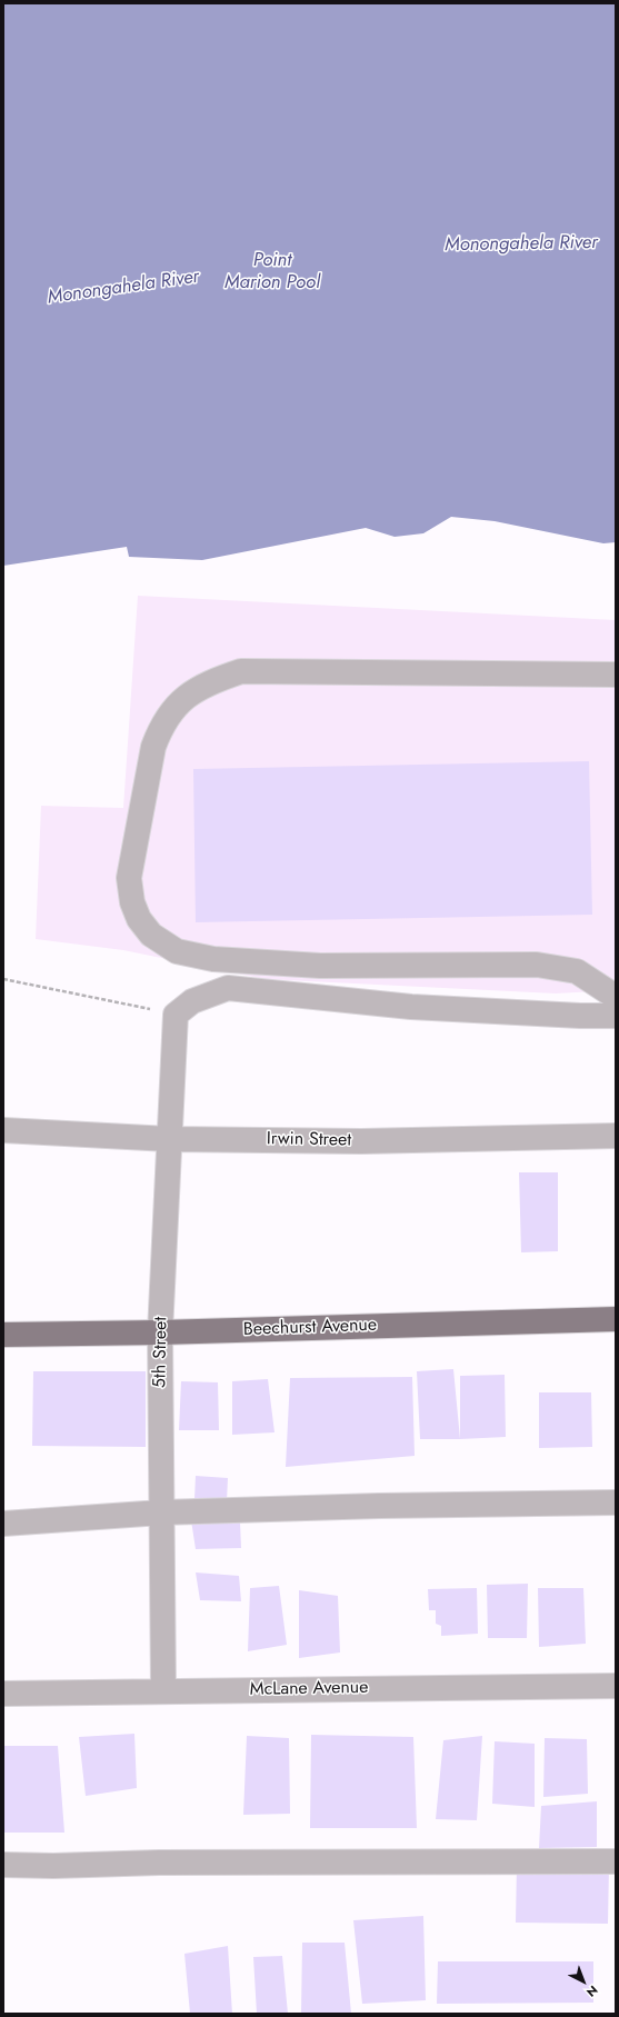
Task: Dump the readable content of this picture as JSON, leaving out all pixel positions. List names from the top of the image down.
{
  "streets": {
    "main road": ["Beechurst Avenue"],
    "street": ["Irwin Street", "5th Street", "McLane Avenue"]
  },
  "crossings": [
    ["Irwin Street", "5th Street"],
    ["Beechurst Avenue", "5th Street"],
    ["5th Street", "McLane Avenue"]
  ],
  "water": ["Monongahela River", "Point Marion Pool"],
  "north": "bottom right"
}
